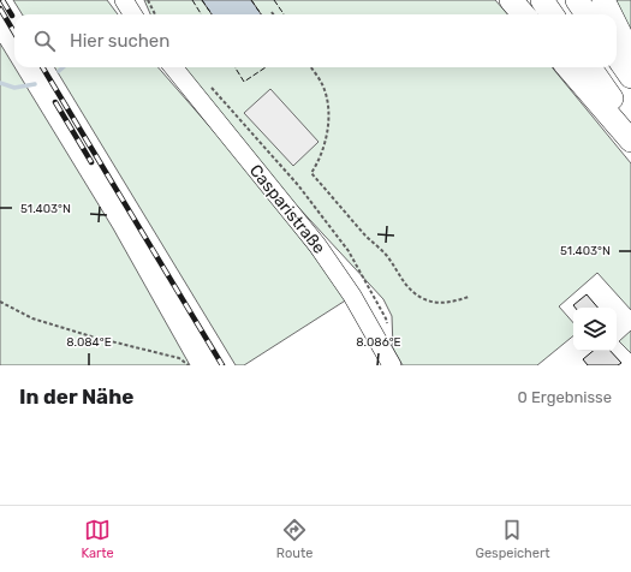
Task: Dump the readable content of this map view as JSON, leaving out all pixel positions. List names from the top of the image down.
{
  "streets": {
    "main road": ["Casparistraße"]
  },
  "page": {
    "search": "Hier suchen",
    "heading": ["In der Nähe", "0 Ergebnisse"],
    "nav": ["Karte", "Route", "Gespeichert"]
  },
  "coordinates": ["51.403°N", "8.084°E", "8.086°E"]
}
